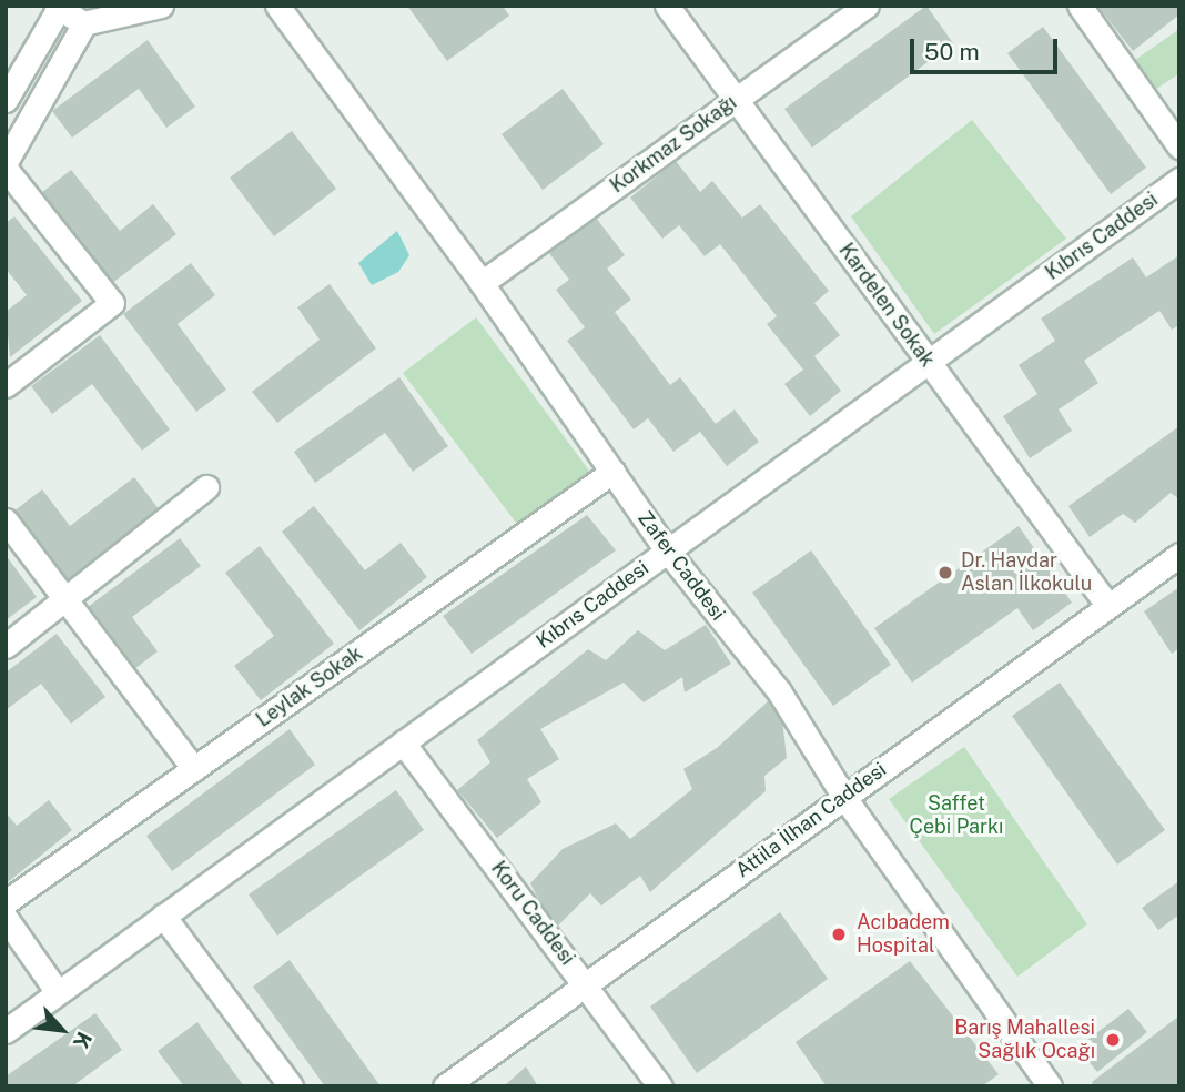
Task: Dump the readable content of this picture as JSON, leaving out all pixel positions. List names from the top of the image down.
{
  "streets": {
    "street": [
      "Korkmaz Sokağı",
      "Kıbrıs Caddesi",
      "Kardelen Sokak",
      "Zafer Caddesi",
      "Leylak Sokak",
      "Attila İlhan Caddesi",
      "Koru Caddesi"
    ]
  },
  "crossings": [
    ["Korkmaz Sokağı", "Kardelen Sokak"],
    ["Korkmaz Sokağı", "Zafer Caddesi"],
    ["Kıbrıs Caddesi", "Kardelen Sokak"],
    ["Kıbrıs Caddesi", "Zafer Caddesi"],
    ["Kıbrıs Caddesi", "Koru Caddesi"],
    ["Kardelen Sokak", "Attila İlhan Caddesi"],
    ["Zafer Caddesi", "Leylak Sokak"],
    ["Zafer Caddesi", "Attila İlhan Caddesi"],
    ["Attila İlhan Caddesi", "Koru Caddesi"]
  ],
  "parks": ["Saffet Çebi Parkı"],
  "places": ["Dr. Haydar Aslan İlkokulu", "Acıbadem Hospital", "Barış Mahallesi Sağlık Ocağı"],
  "scale_bar": "50 m",
  "north": "bottom right"
}
